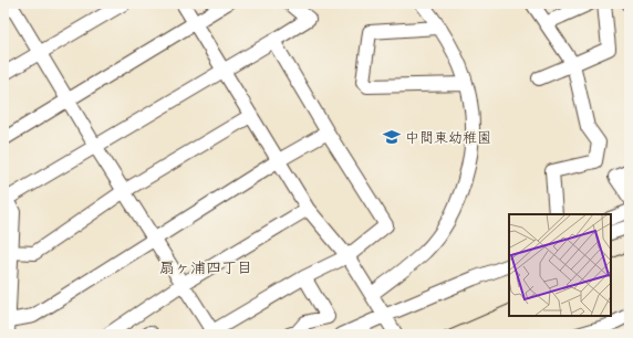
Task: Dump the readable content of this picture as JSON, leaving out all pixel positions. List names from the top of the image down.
{
  "districts": ["扇ヶ浦四丁目"],
  "places": {
    "school or university": ["中間東幼稚園"]
  }
}
